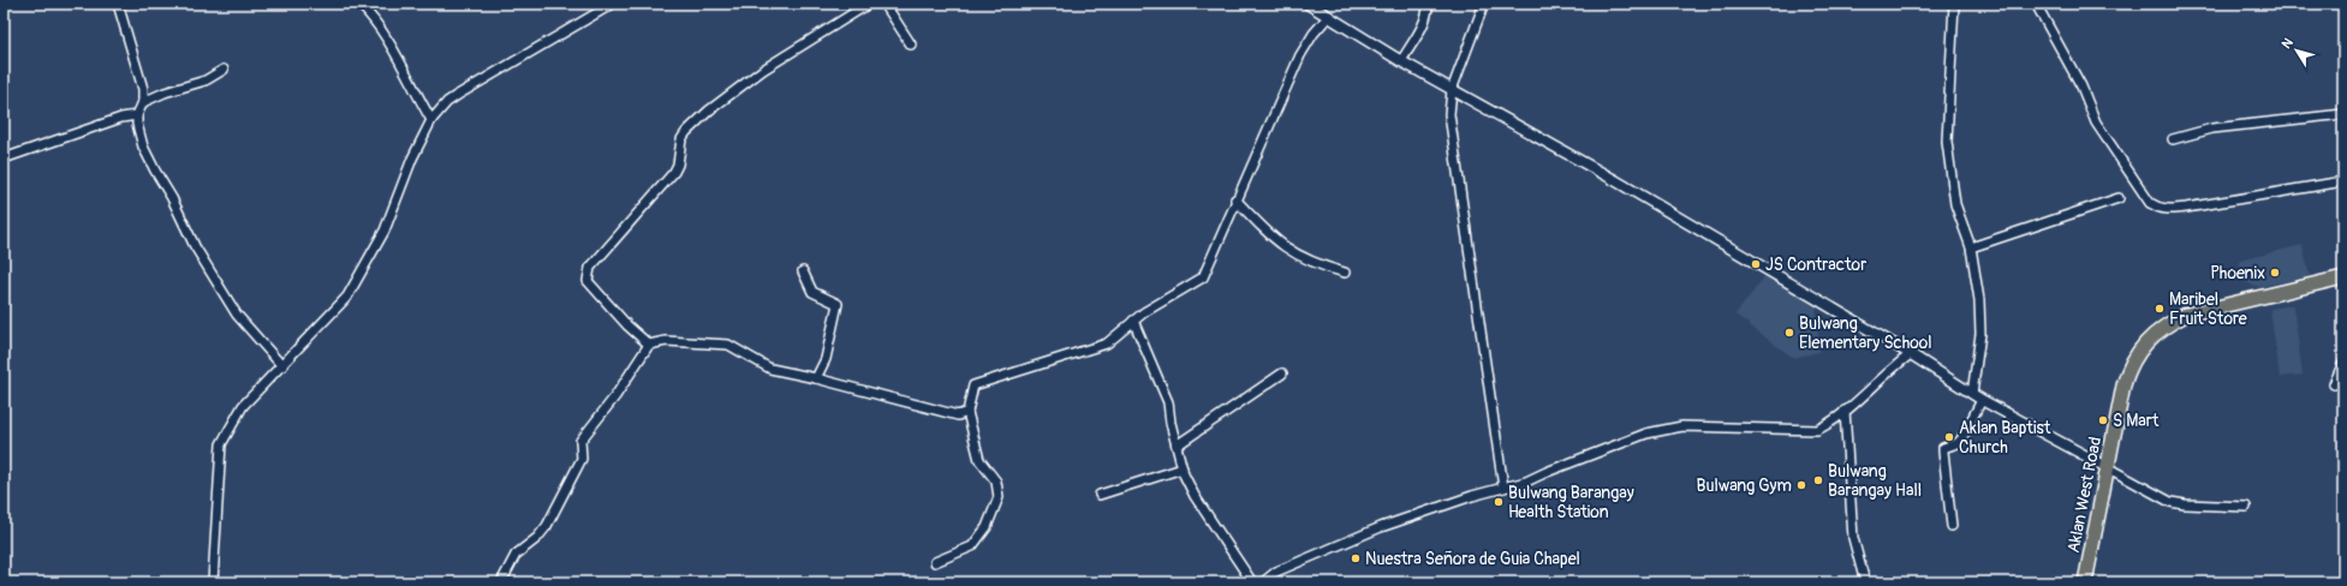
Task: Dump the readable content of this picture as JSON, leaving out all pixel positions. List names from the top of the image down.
{
  "streets": {
    "main road": ["Aklan West Road"]
  },
  "places": [
    "JS Contractor",
    "Phoenix",
    "Maribel Fruit Store",
    "Bulwang Elementary School",
    "S Mart",
    "Aklan Baptist Church",
    "Bulwang Barangay Hall",
    "Bulwang Gym",
    "Bulwang Barangay Health Station",
    "Nuestra Señora de Guia Chapel"
  ],
  "north": "top left"
}
